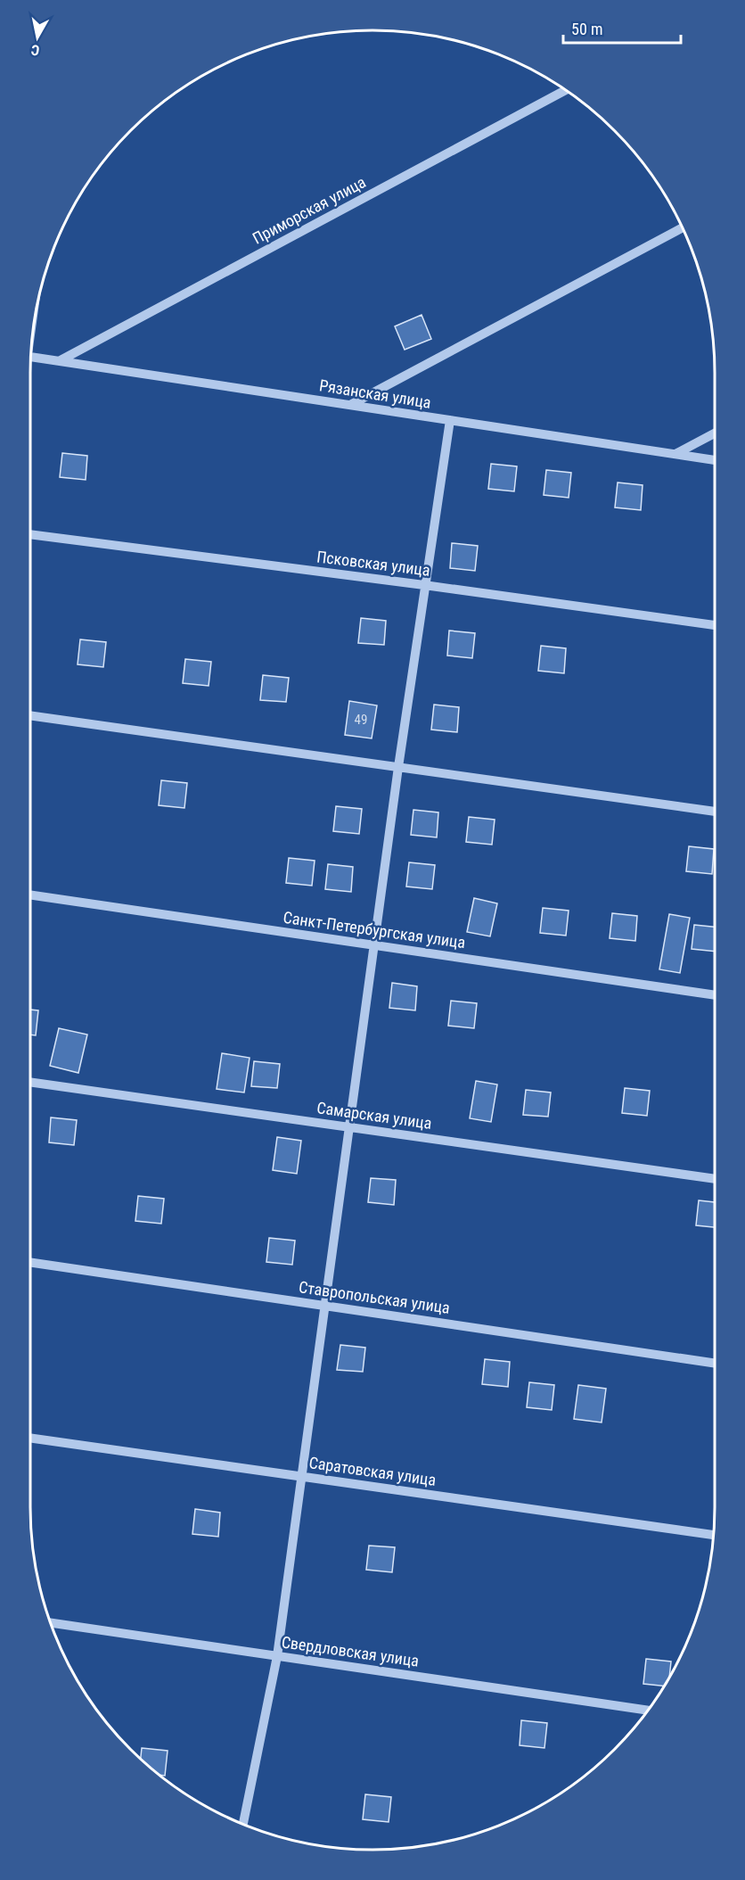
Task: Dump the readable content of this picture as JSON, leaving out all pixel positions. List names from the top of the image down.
{
  "streets": {
    "street": [
      "Приморская улица",
      "Рязанская улица",
      "Псковская улица",
      "Санкт-Петербургская улица",
      "Самарская улица",
      "Ставропольская улица",
      "Саратовская улица",
      "Свердловская улица"
    ]
  },
  "crossings": [
    ["Приморская улица", "Рязанская улица"]
  ],
  "house_numbers": ["49"],
  "scale_bar": "50 m",
  "north": "bottom"
}
